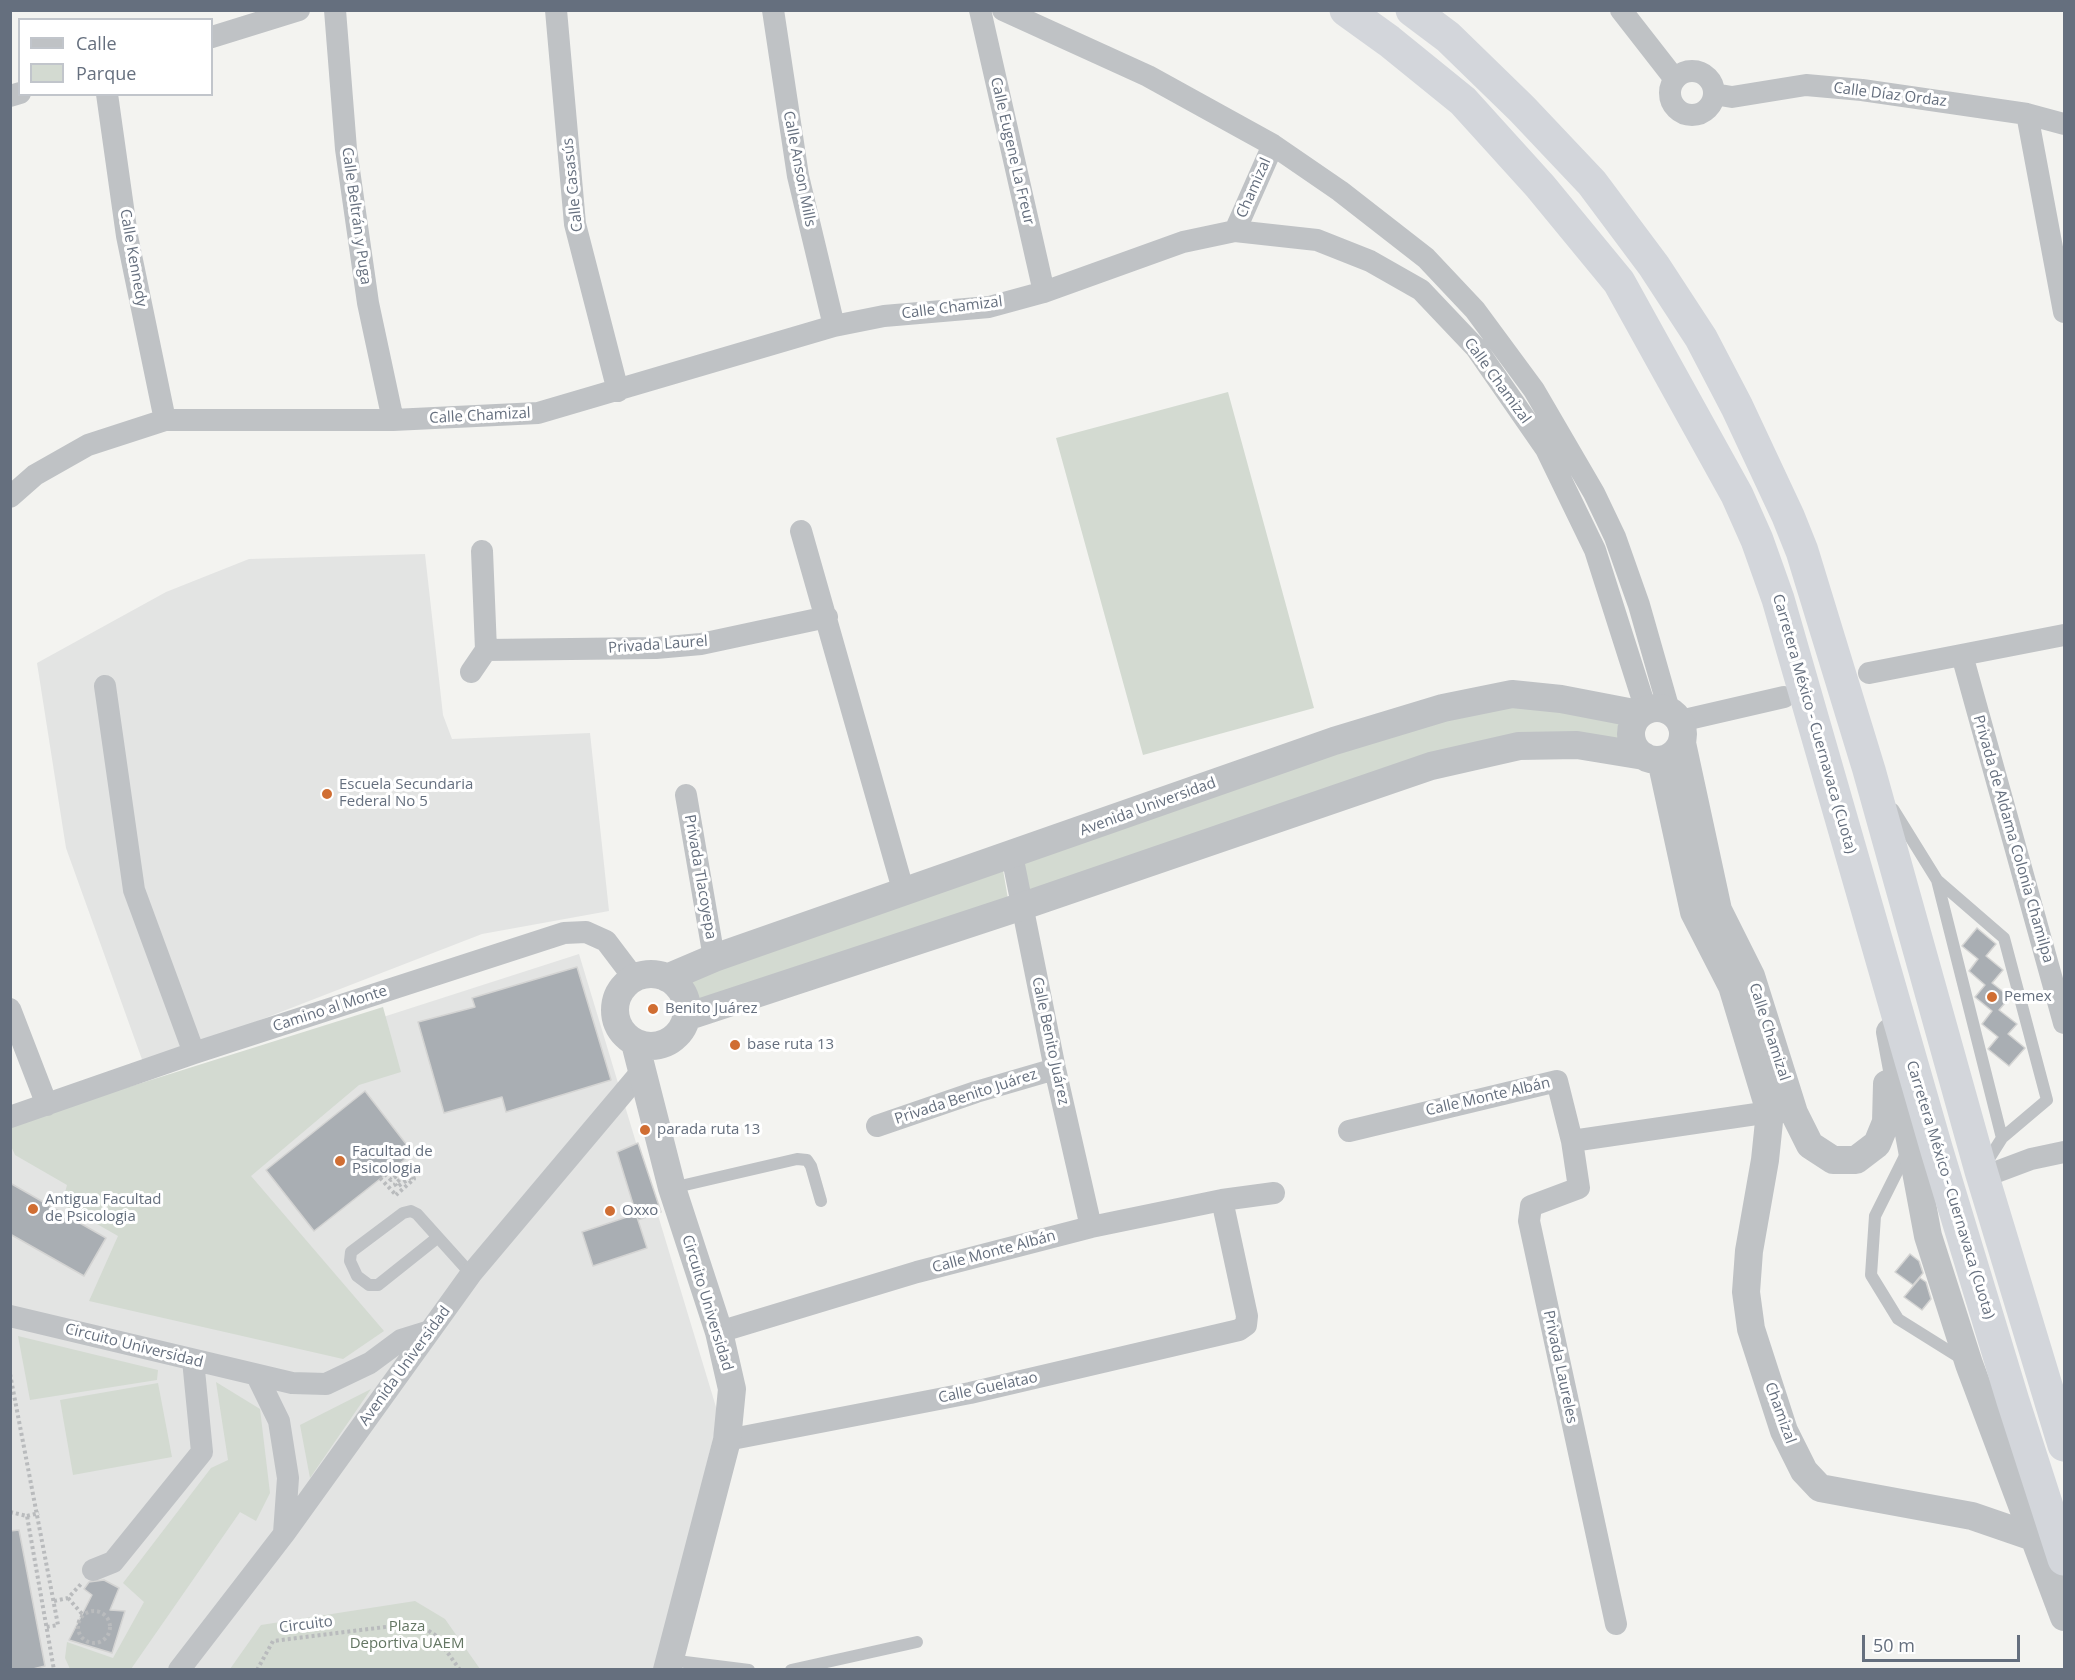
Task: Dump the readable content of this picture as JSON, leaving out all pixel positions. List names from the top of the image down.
{
  "streets": {
    "highway": ["Carretera México - Cuernavaca (Cuota)"],
    "street": [
      "Calle Díaz Ordaz",
      "Calle Eugene La Freur",
      "Calle Anson Mills",
      "Calle Casasús",
      "Chamizal",
      "Calle Beltrán y Puga",
      "Calle Kennedy",
      "Calle Chamizal",
      "Privada Laurel",
      "Avenida Universidad",
      "Privada de Aldama Colonia Chamilpa",
      "Privada Tlacoyepa",
      "Camino al Monte",
      "Calle Benito Juárez",
      "Privada Benito Juárez",
      "Calle Monte Albán",
      "Circuito Universidad",
      "Privada Laureles",
      "Calle Guelatao"
    ],
    "path": ["Circuito"]
  },
  "crossings": [
    ["Calle Eugene La Freur", "Calle Chamizal"],
    ["Calle Anson Mills", "Calle Chamizal"],
    ["Calle Casasús", "Calle Chamizal"],
    ["Chamizal", "Calle Chamizal"],
    ["Calle Beltrán y Puga", "Calle Chamizal"],
    ["Calle Kennedy", "Calle Chamizal"],
    ["Calle Chamizal", "Avenida Universidad"],
    ["Avenida Universidad", "Privada Tlacoyepa"],
    ["Avenida Universidad", "Camino al Monte"],
    ["Avenida Universidad", "Calle Benito Juárez"],
    ["Avenida Universidad", "Circuito Universidad"],
    ["Camino al Monte", "Circuito Universidad"],
    ["Calle Benito Juárez", "Privada Benito Juárez"],
    ["Calle Benito Juárez", "Calle Monte Albán"],
    ["Calle Monte Albán", "Circuito Universidad"],
    ["Calle Monte Albán", "Privada Laureles"],
    ["Calle Monte Albán", "Calle Guelatao"],
    ["Circuito Universidad", "Calle Guelatao"]
  ],
  "parks": ["Plaza Deportiva UAEM"],
  "places": [
    "Escuela Secundaria Federal No 5",
    "Pemex",
    "Benito Juárez",
    "base ruta 13",
    "parada ruta 13",
    "Facultad de Psicologia",
    "Antigua Facultad de Psicologia",
    "Oxxo"
  ],
  "legend": ["Calle", "Parque"],
  "scale_bar": "50 m"
}
